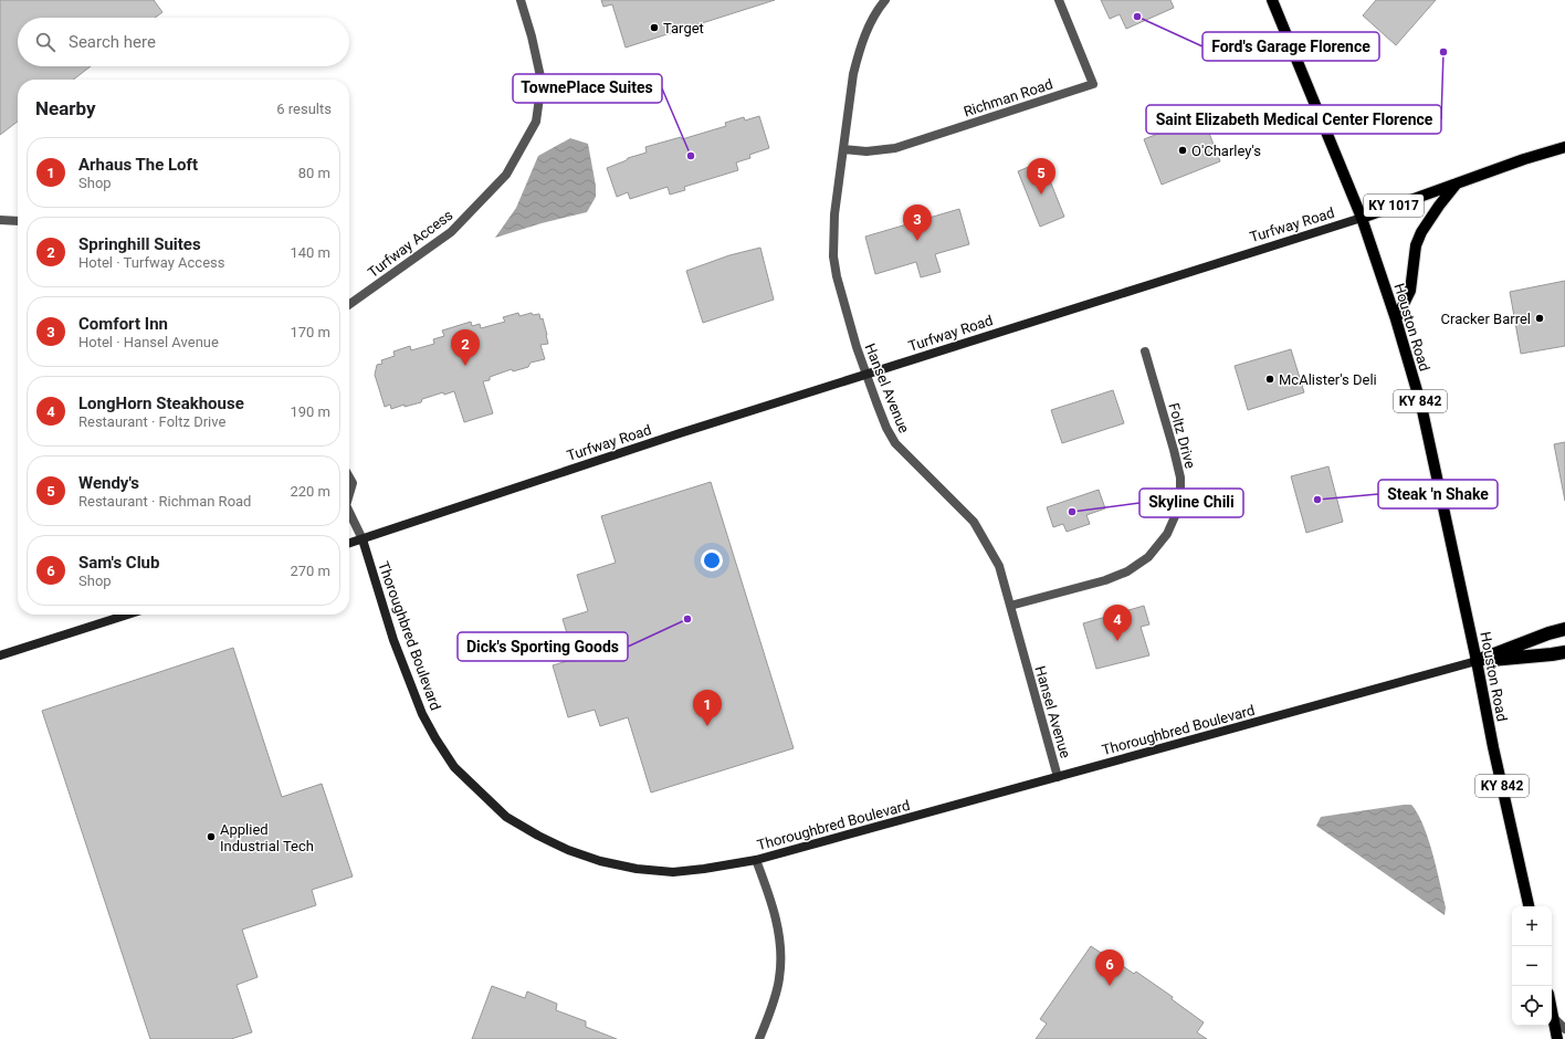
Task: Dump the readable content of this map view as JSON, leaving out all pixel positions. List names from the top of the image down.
{
  "streets": {
    "main road": [
      "KY 1017",
      "Turfway Road",
      "Houston Road",
      "KY 842",
      "Thoroughbred Boulevard"
    ],
    "street": [
      "Richman Road",
      "Turfway Access",
      "Hansel Avenue",
      "Foltz Drive"
    ]
  },
  "crossings": [
    ["Richman Road", "Hansel Avenue"],
    ["Turfway Road", "Houston Road"],
    ["Turfway Road", "Hansel Avenue"],
    ["Turfway Road", "Thoroughbred Boulevard"],
    ["Houston Road", "Thoroughbred Boulevard"],
    ["Hansel Avenue", "Foltz Drive"],
    ["Hansel Avenue", "Thoroughbred Boulevard"]
  ],
  "places": [
    "Ford's Garage Florence",
    "Target",
    "Saint Elizabeth Medical Center Florence",
    "O'Charley's",
    "TownePlace Suites",
    "Cracker Barrel",
    "McAlister's Deli",
    "Steak 'n Shake",
    "Skyline Chili",
    "Dick's Sporting Goods",
    "Applied Industrial Tech"
  ],
  "page": {
    "search": "Search here",
    "heading": ["Nearby", "6 results"],
    "list": [
      {
        "mark": "1",
        "name": "Arhaus The Loft",
        "note": "Shop",
        "value": "80 m"
      },
      {
        "mark": "2",
        "name": "Springhill Suites",
        "note": "Hotel · Turfway Access",
        "value": "140 m"
      },
      {
        "mark": "3",
        "name": "Comfort Inn",
        "note": "Hotel · Hansel Avenue",
        "value": "170 m"
      },
      {
        "mark": "4",
        "name": "LongHorn Steakhouse",
        "note": "Restaurant · Foltz Drive",
        "value": "190 m"
      },
      {
        "mark": "5",
        "name": "Wendy's",
        "note": "Restaurant · Richman Road",
        "value": "220 m"
      },
      {
        "mark": "6",
        "name": "Sam's Club",
        "note": "Shop",
        "value": "270 m"
      }
    ],
    "pins": [
      "5",
      "3",
      "2",
      "4",
      "1",
      "6"
    ],
    "map_buttons": ["+", "−"]
  }
}
